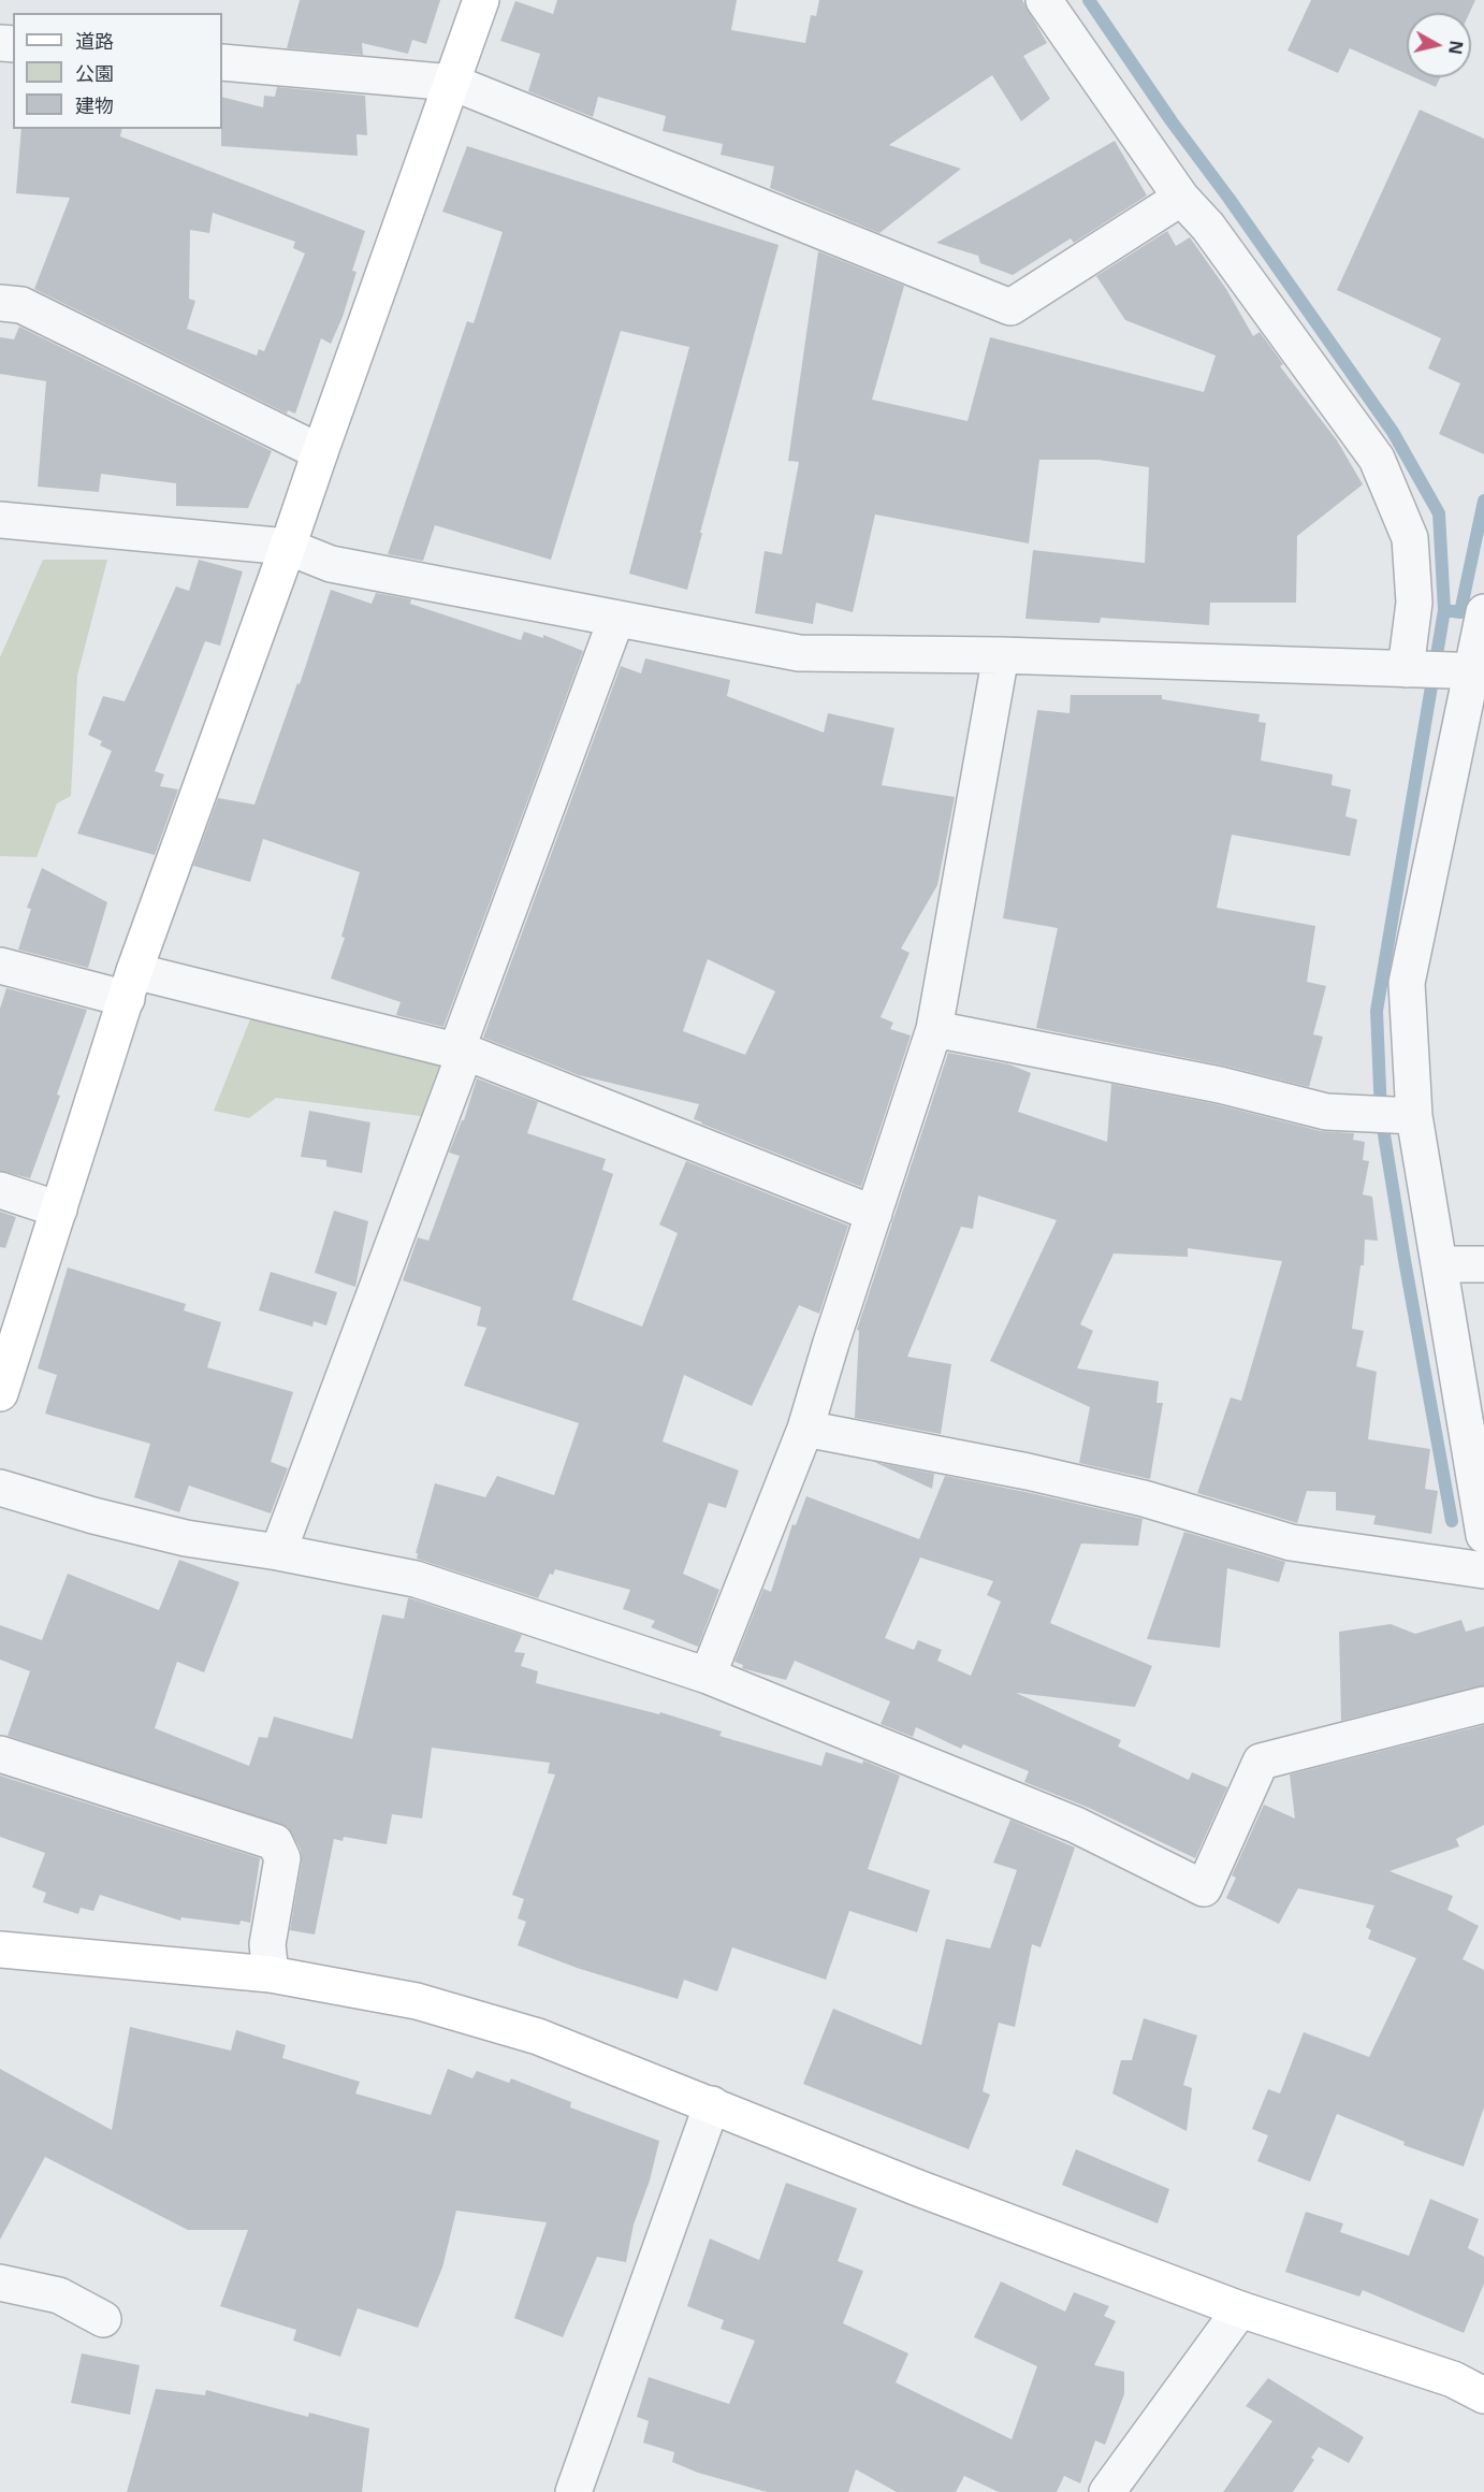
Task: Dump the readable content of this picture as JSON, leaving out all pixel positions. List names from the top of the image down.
{
  "legend": ["道路", "公園", "建物"],
  "north": "right"
}
